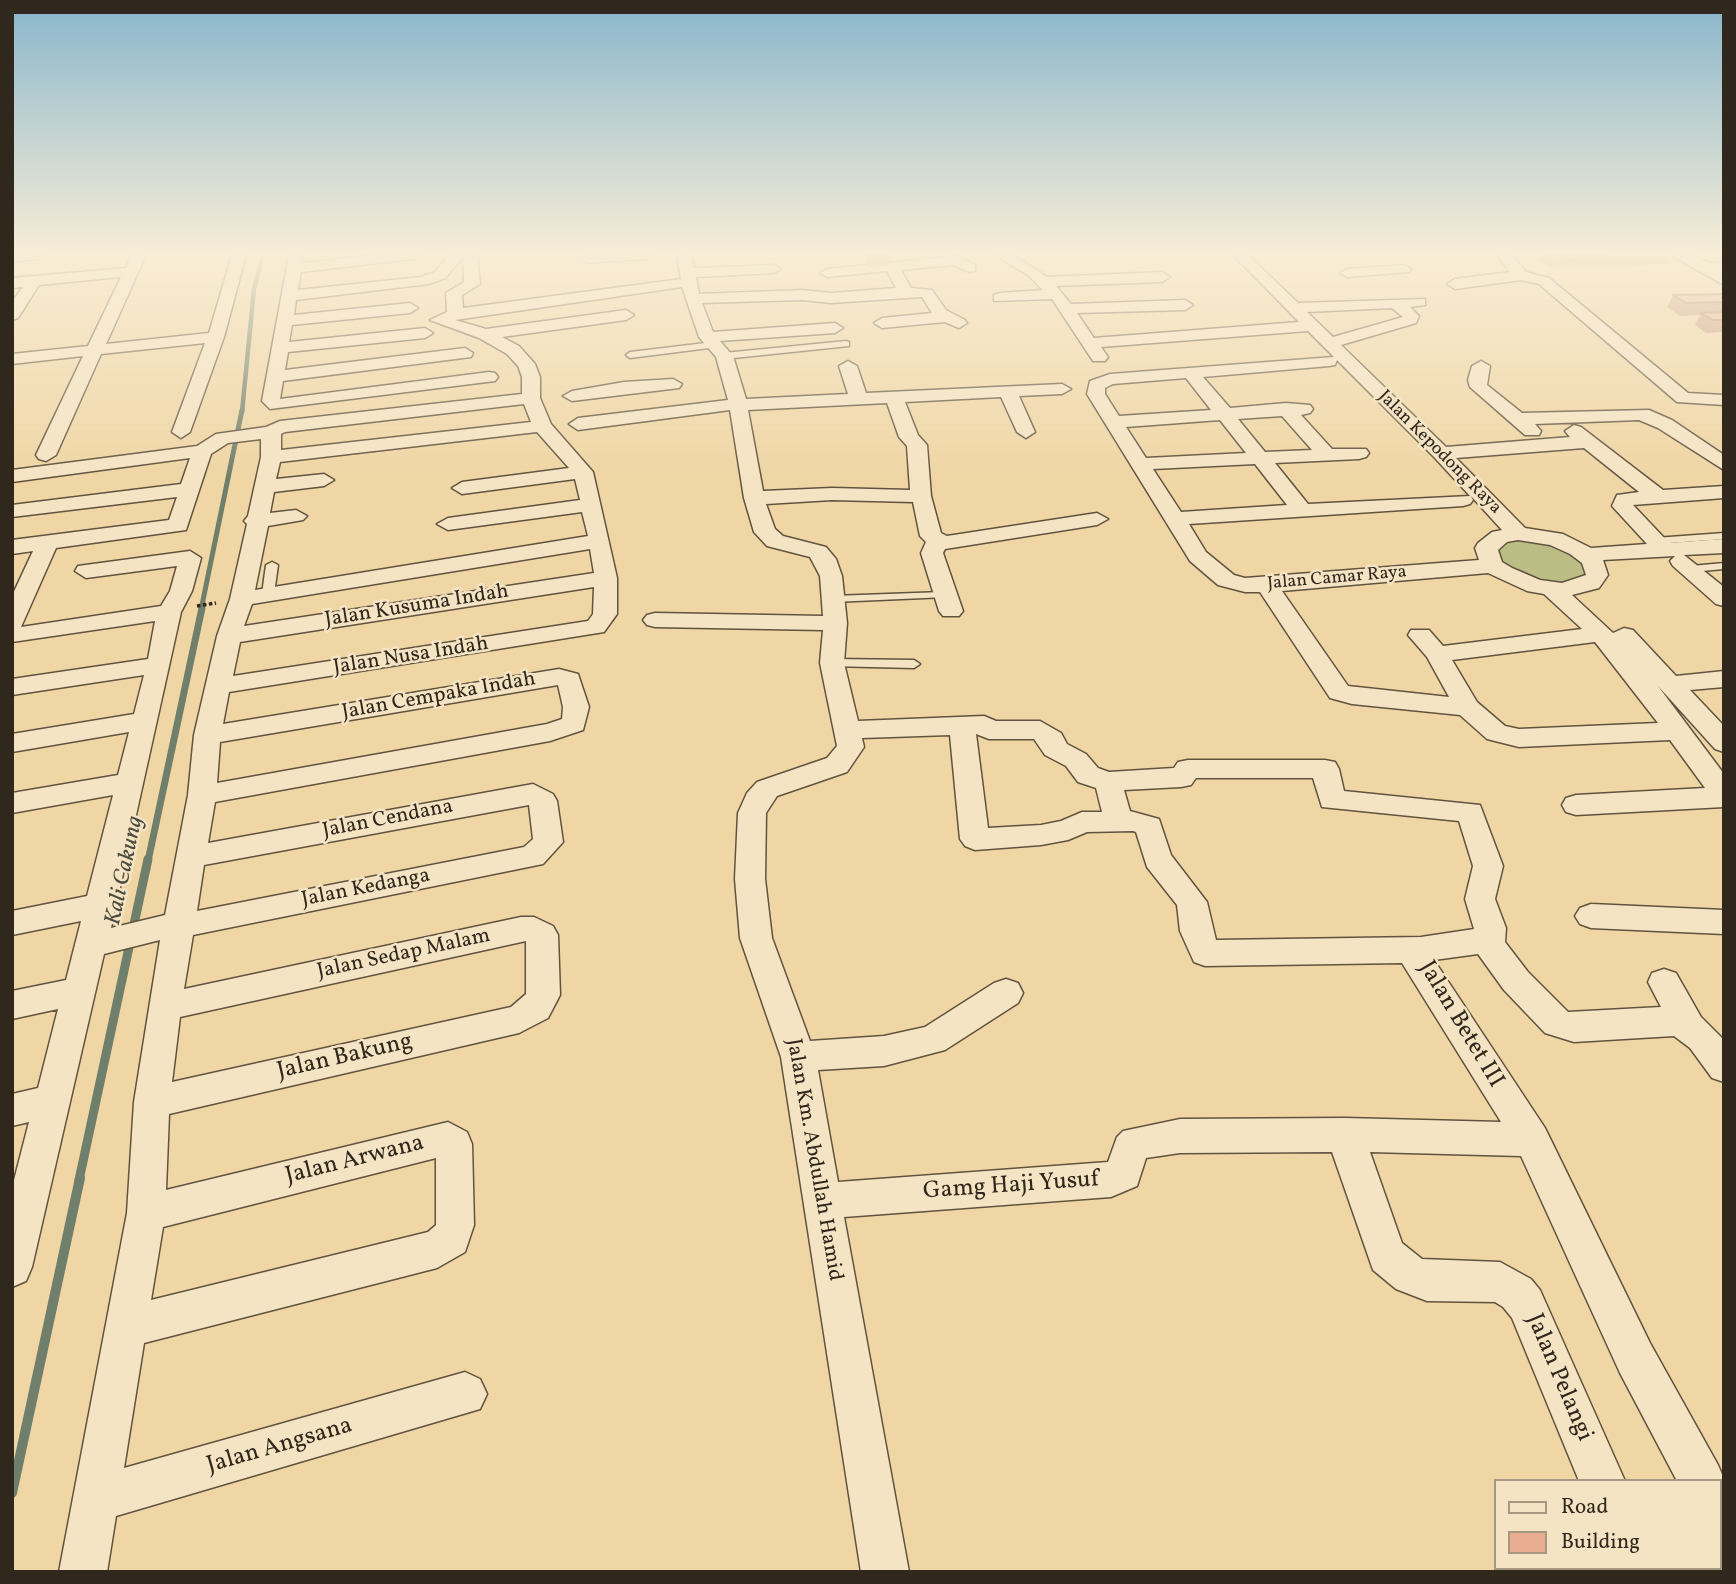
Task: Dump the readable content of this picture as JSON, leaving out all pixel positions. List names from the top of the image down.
{
  "streets": {
    "street": [
      "Jalan Kepodong Raya",
      "Jalan Camar Raya",
      "Jalan Kusuma Indah",
      "Jalan Nusa Indah",
      "Jalan Cempaka Indah",
      "Jalan Cendana",
      "Jalan Kedanga",
      "Jalan Sedap Malam",
      "Jalan Betet III",
      "Jalan Bakung",
      "Jalan Km. Abdullah Hamid",
      "Jalan Arwana",
      "Gamg Haji Yusuf",
      "Jalan Pelangi",
      "Jalan Angsana"
    ]
  },
  "crossings": [
    ["Jalan Kusuma Indah", "Jalan Nusa Indah"],
    ["Jalan Cendana", "Jalan Kedanga"],
    ["Jalan Sedap Malam", "Jalan Bakung"],
    ["Jalan Km. Abdullah Hamid", "Gamg Haji Yusuf"],
    ["Gamg Haji Yusuf", "Jalan Pelangi"]
  ],
  "water": ["Kali Cakung"],
  "legend": ["Road", "Building"]
}
